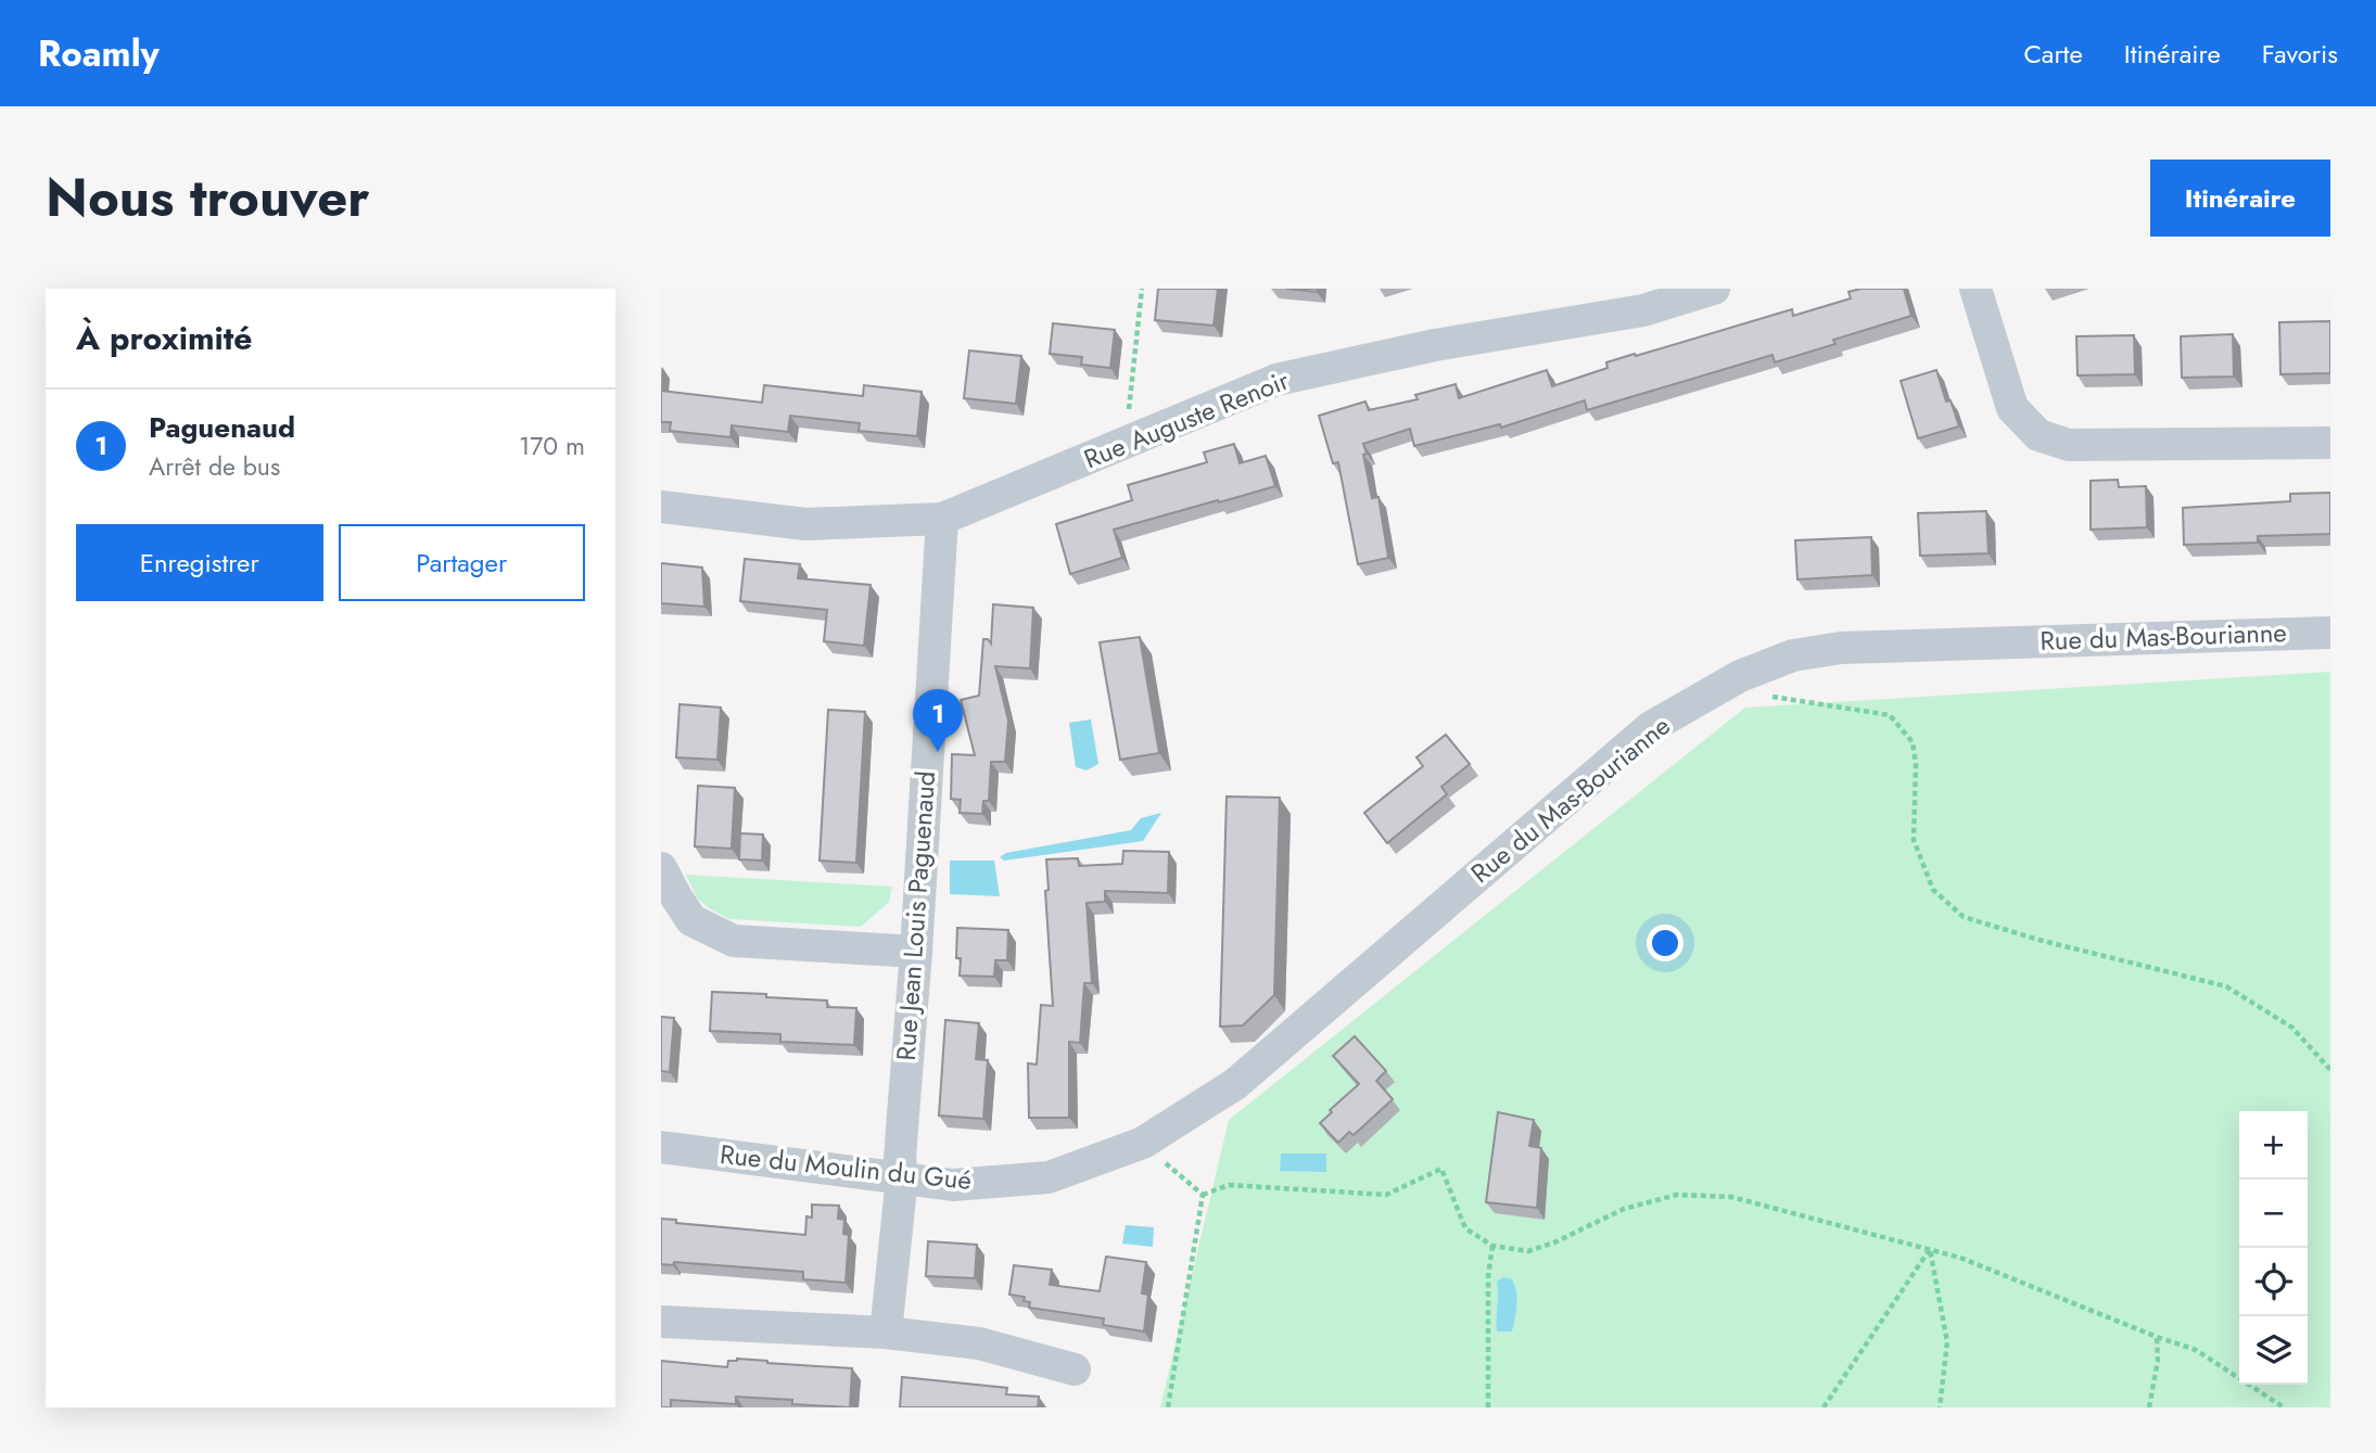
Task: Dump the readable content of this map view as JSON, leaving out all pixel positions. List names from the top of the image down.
{
  "streets": {
    "street": [
      "Rue Auguste Renoir",
      "Rue du Mas-Bourianne",
      "Rue Jean Louis Paguenaud",
      "Rue du Moulin du Gué"
    ]
  },
  "crossings": [
    ["Rue Auguste Renoir", "Rue Jean Louis Paguenaud"],
    ["Rue du Mas-Bourianne", "Rue du Moulin du Gué"],
    ["Rue Jean Louis Paguenaud", "Rue du Moulin du Gué"]
  ],
  "page": {
    "header": "Roamly",
    "nav": ["Carte", "Itinéraire", "Favoris"],
    "title": "Nous trouver",
    "buttons": [
      "Itinéraire",
      ["Enregistrer", "Partager"]
    ],
    "heading": "À proximité",
    "list": [
      {
        "mark": "1",
        "name": "Paguenaud",
        "note": "Arrêt de bus",
        "value": "170 m"
      }
    ],
    "pins": "1",
    "map_buttons": ["+", "−"]
  }
}
